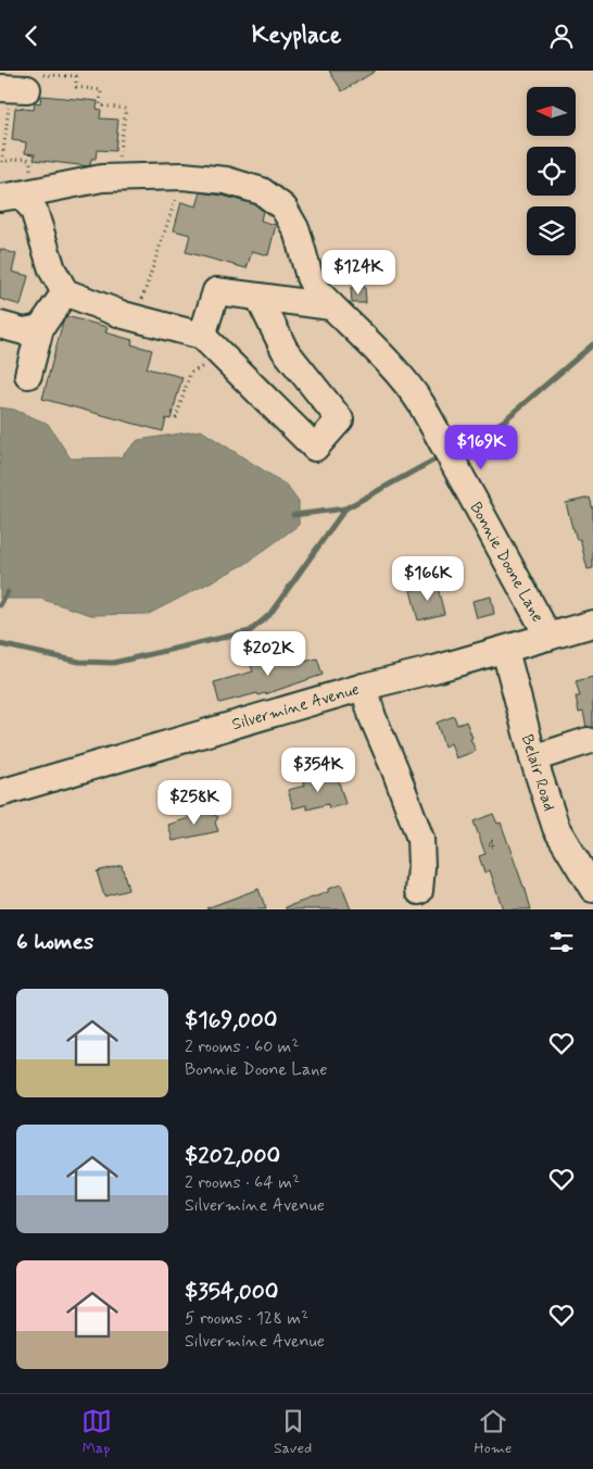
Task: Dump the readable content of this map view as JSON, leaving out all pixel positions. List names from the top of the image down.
{
  "streets": {
    "street": ["Bonnie Doone Lane", "Silvermine Avenue", "Belair Road"]
  },
  "crossings": [
    ["Bonnie Doone Lane", "Silvermine Avenue"],
    ["Silvermine Avenue", "Belair Road"]
  ],
  "house_numbers": ["4"],
  "north": "left",
  "page": {
    "header": "Keyplace",
    "price": [
      "$124K",
      "$169K",
      "$166K",
      "$202K",
      "$354K",
      "$258K"
    ],
    "heading": "6 homes",
    "list": [
      {
        "name": "$169,000",
        "note": "2 rooms · 60 m² · Bonnie Doone Lane"
      },
      {
        "name": "$202,000",
        "note": "2 rooms · 64 m² · Silvermine Avenue"
      },
      {
        "name": "$354,000",
        "note": "5 rooms · 128 m² · Silvermine Avenue"
      }
    ],
    "tabs": ["Map", "Saved", "Home"]
  }
}
